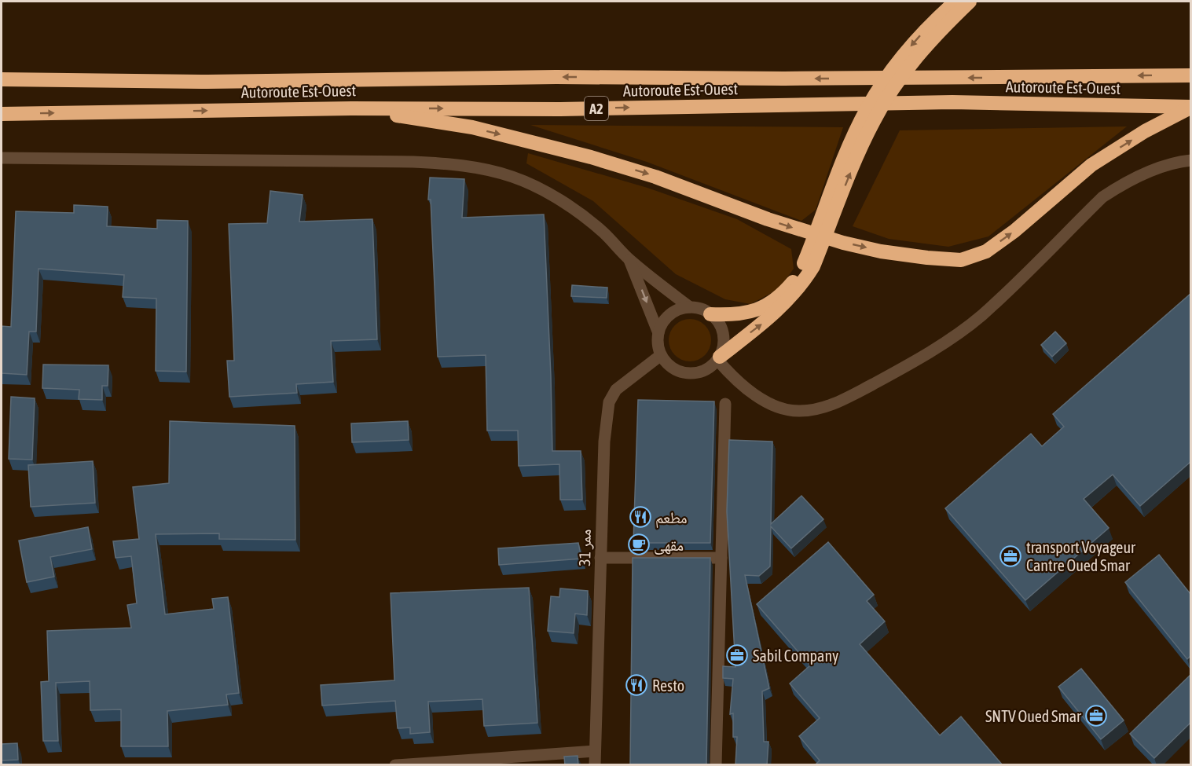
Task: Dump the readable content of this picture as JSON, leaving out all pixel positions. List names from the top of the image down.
{
  "streets": {
    "highway": ["Autoroute Est-Ouest", "A2"],
    "main road": ["ممر 31"]
  },
  "places": {
    "restaurant": ["مطعم", "Resto"],
    "cafe": ["مقهى"],
    "office": ["transport Voyageur Cantre Oued Smar", "Sabil Company", "SNTV Oued Smar"]
  }
}
